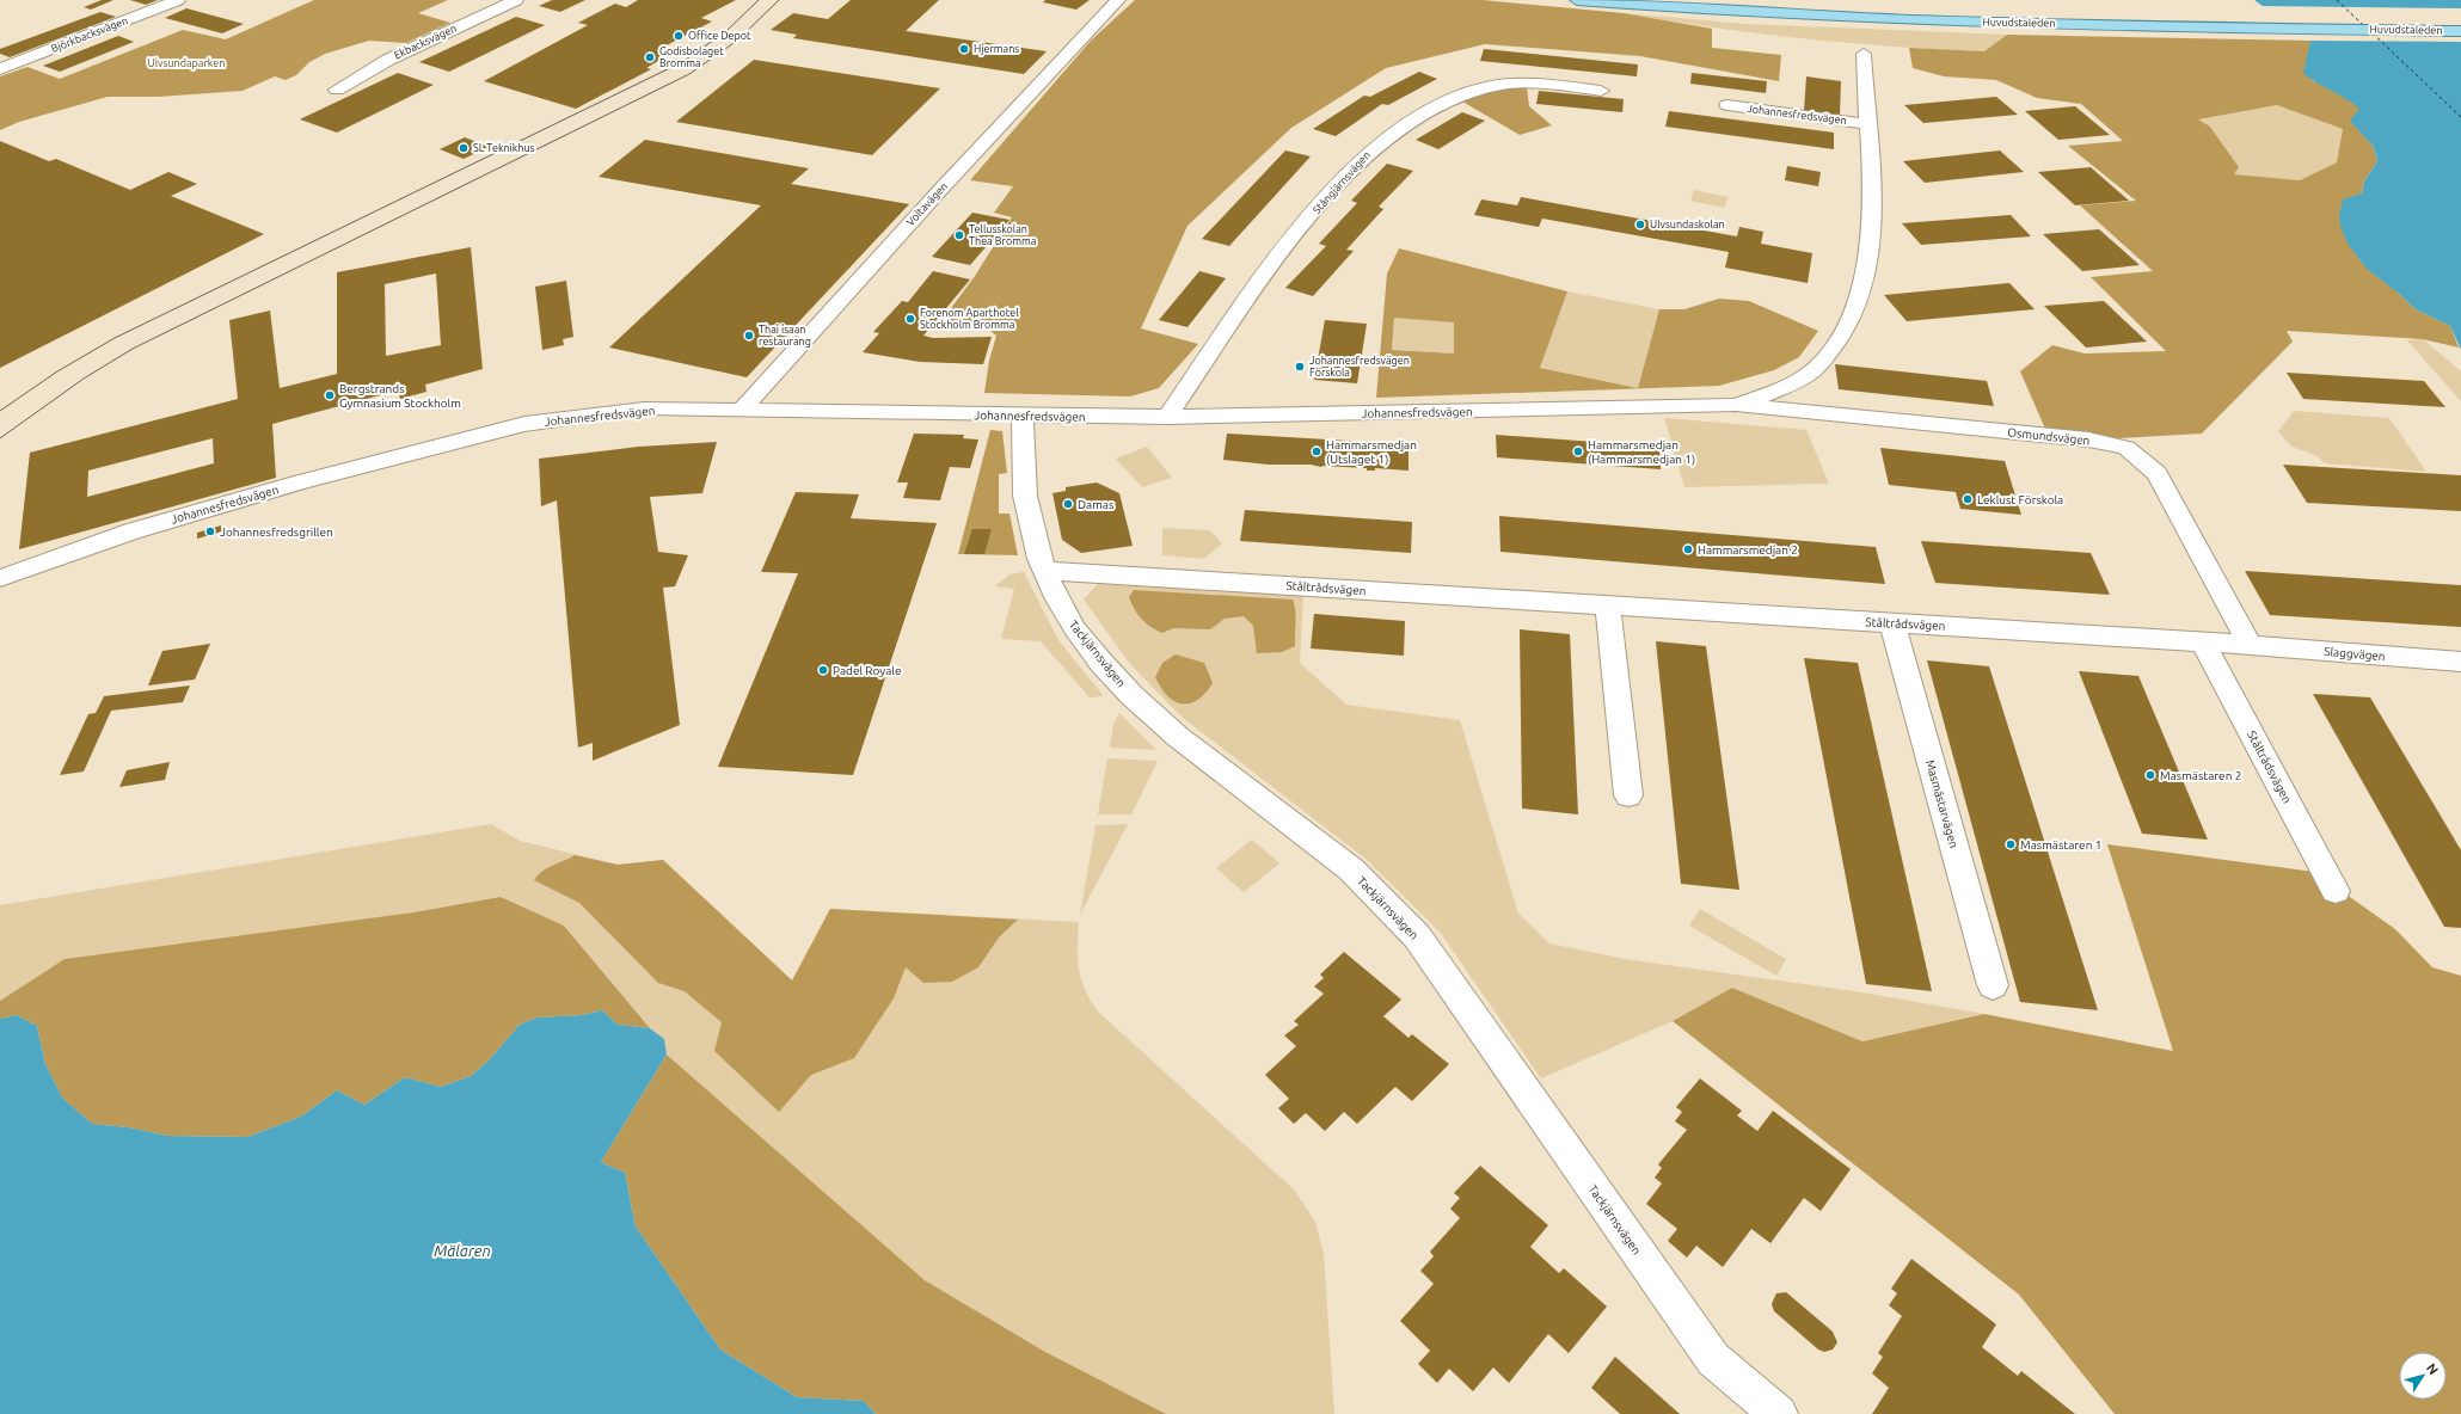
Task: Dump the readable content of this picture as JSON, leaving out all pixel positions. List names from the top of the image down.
{
  "streets": {
    "main road": ["Huvudstaleden"],
    "street": [
      "Björkbacksvägen",
      "Ekbacksvägen",
      "Johannesfredsvägen",
      "Stångjärnsvägen",
      "Voltavägen",
      "Osmundsvägen",
      "Ståltrådsvägen",
      "Tackjärnsvägen",
      "Slaggvägen",
      "Masmästarvägen"
    ]
  },
  "crossings": [
    ["Johannesfredsvägen", "Stångjärnsvägen"],
    ["Johannesfredsvägen", "Voltavägen"],
    ["Johannesfredsvägen", "Osmundsvägen"],
    ["Johannesfredsvägen", "Tackjärnsvägen"],
    ["Osmundsvägen", "Ståltrådsvägen"],
    ["Osmundsvägen", "Slaggvägen"],
    ["Ståltrådsvägen", "Tackjärnsvägen"],
    ["Ståltrådsvägen", "Slaggvägen"],
    ["Ståltrådsvägen", "Masmästarvägen"]
  ],
  "water": ["Mälaren"],
  "parks": ["Ulvsundaparken"],
  "places": [
    "Office Depot",
    "Hjermans",
    "Godisbolaget Bromma",
    "SL Teknikhus",
    "Ulvsundaskolan",
    "Tellusskolan Thea Bromma",
    "Forenom Aparthotel Stockholm Bromma",
    "Thai isaan restaurang",
    "Johannesfredsvägen Förskola",
    "Bergstrands Gymnasium Stockholm",
    "Hammarsmedjan (Utslaget 1)",
    "Hammarsmedjan (Hammarsmedjan 1)",
    "Leklust Förskola",
    "Damas",
    "Johannesfredsgrillen",
    "Hammarsmedjan 2",
    "Padel Royale",
    "Masmästaren 2",
    "Masmästaren 1"
  ],
  "north": "top right"
}
